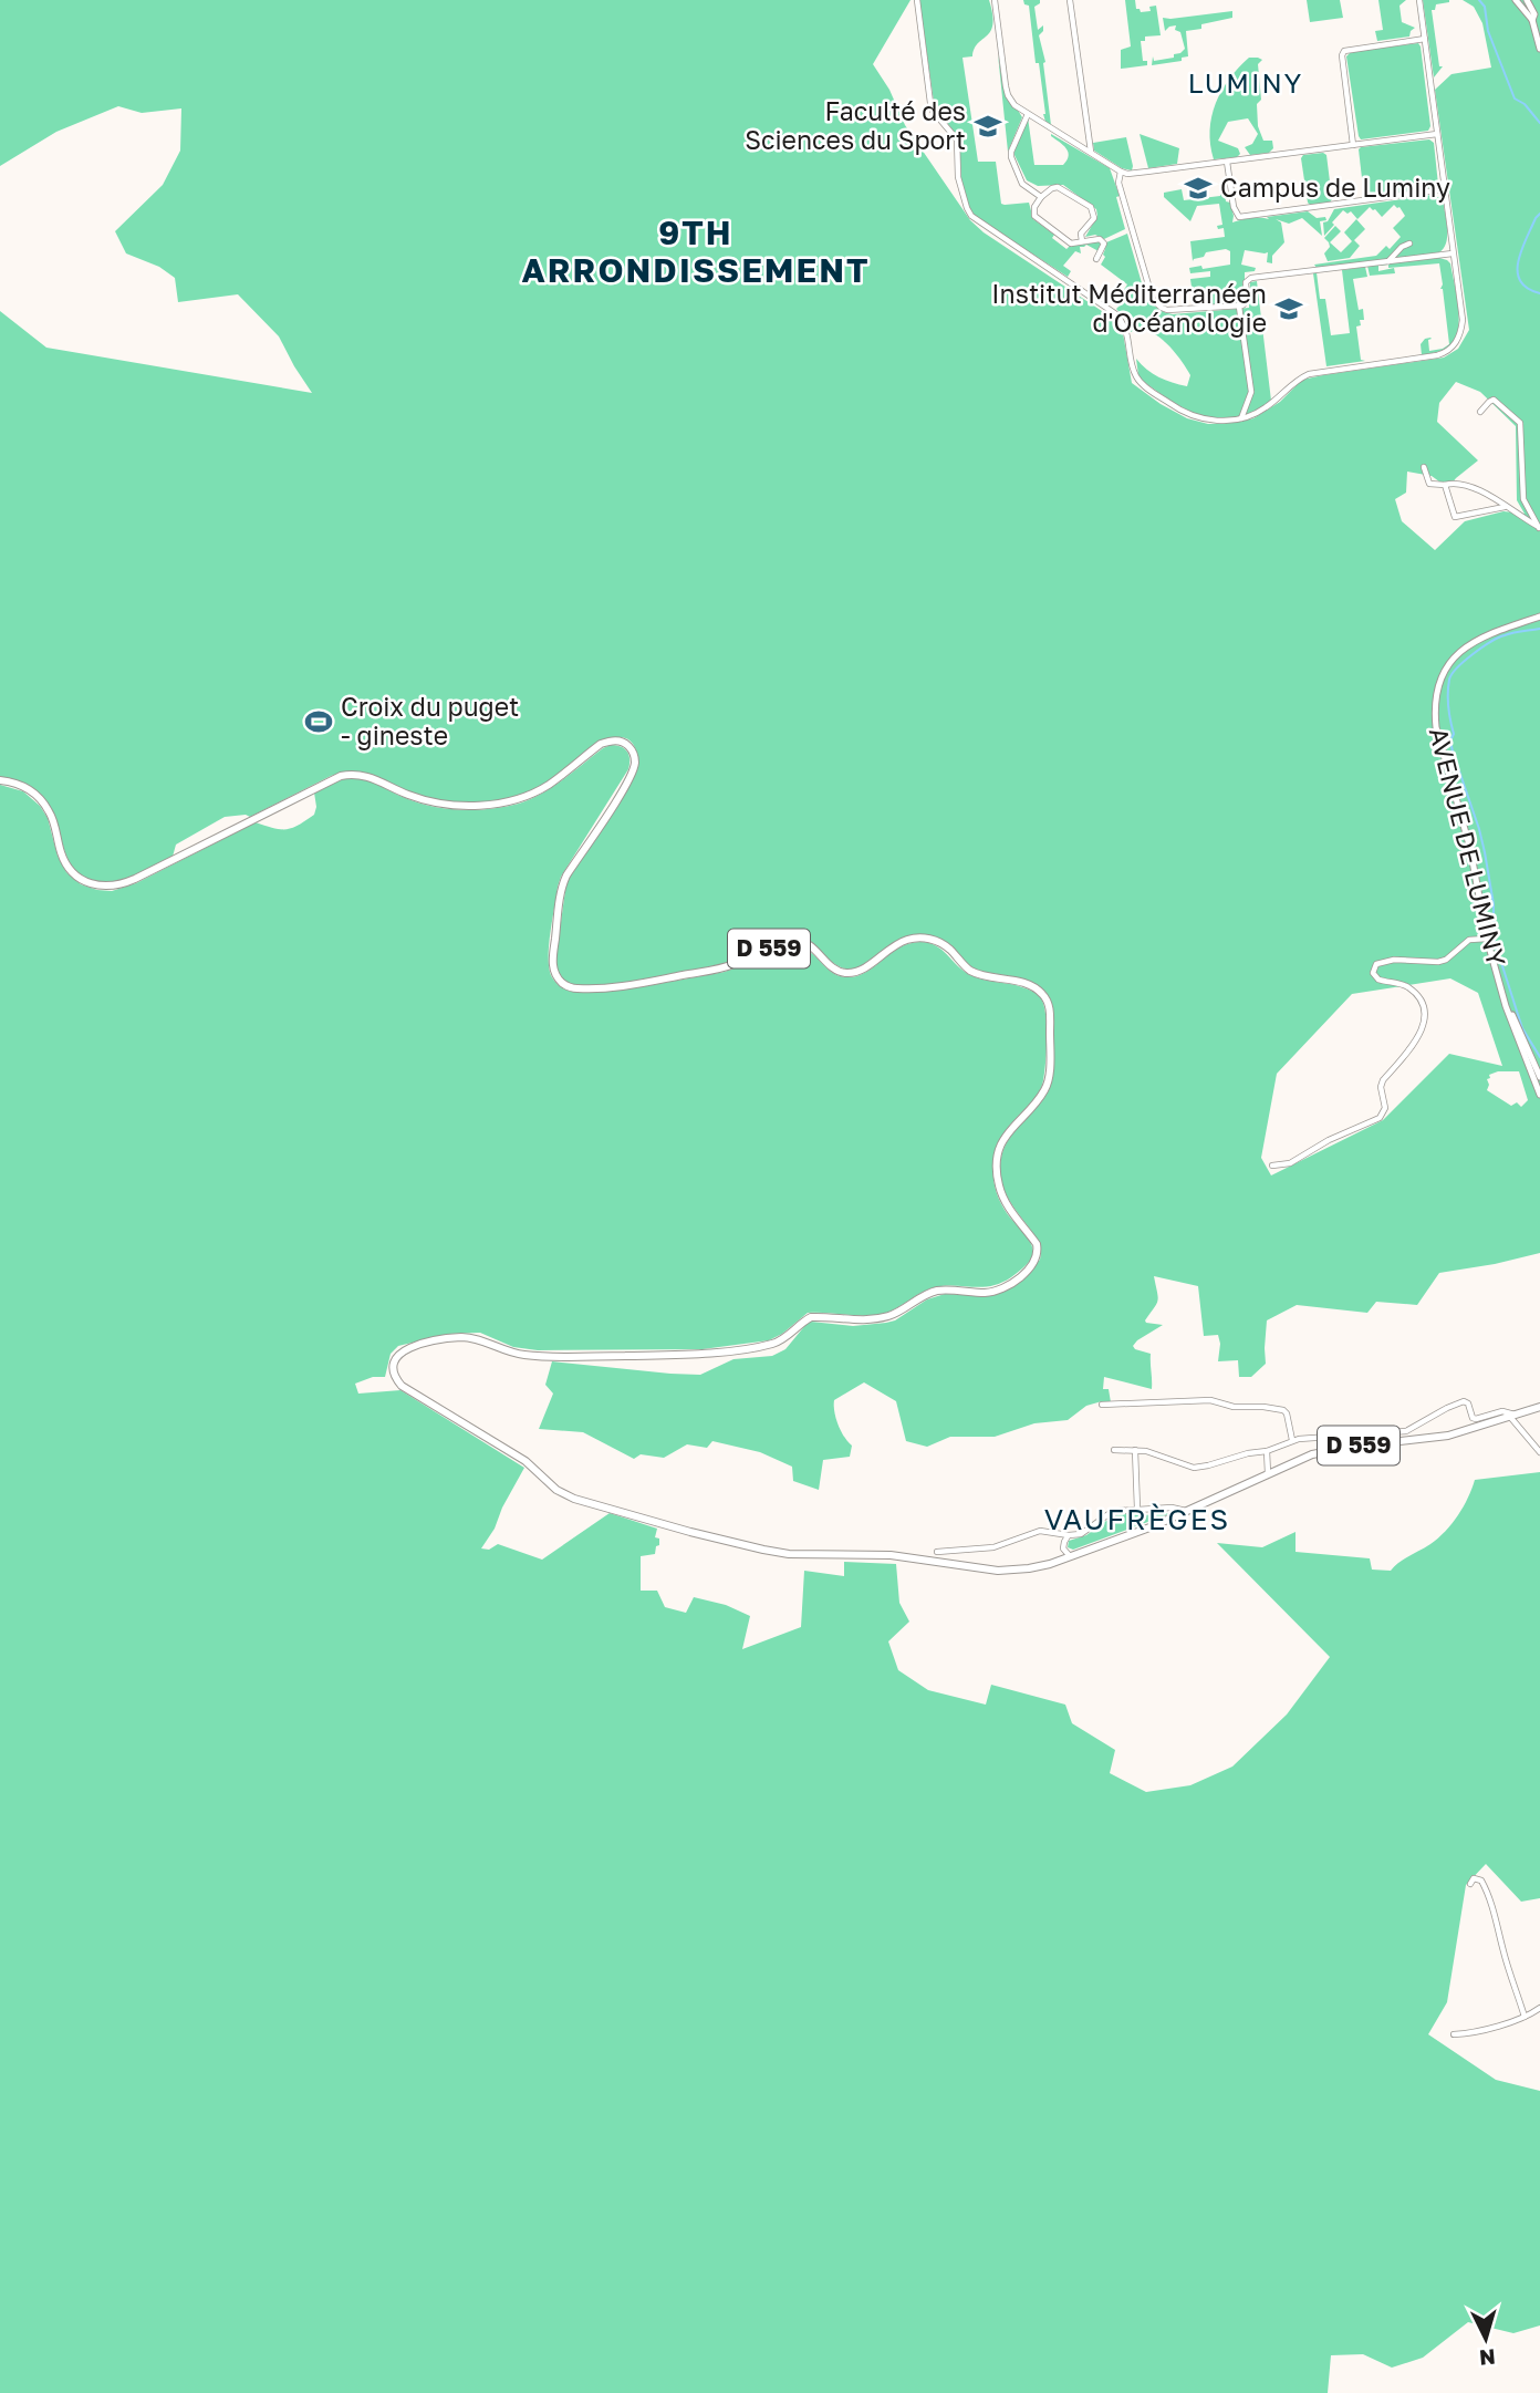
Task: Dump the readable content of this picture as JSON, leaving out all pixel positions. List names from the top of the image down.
{
  "streets": {
    "main road": ["D 559"],
    "street": ["AVENUE DE LUMINY"]
  },
  "districts": ["LUMINY", "9TH ARRONDISSEMENT", "VAUFRÈGES"],
  "places": {
    "school or university": ["Faculté des Sciences du Sport", "Campus de Luminy", "Institut Méditerranéen d'Océanologie"],
    "sports": ["Croix du puget - gineste"]
  },
  "north": "bottom"
}
